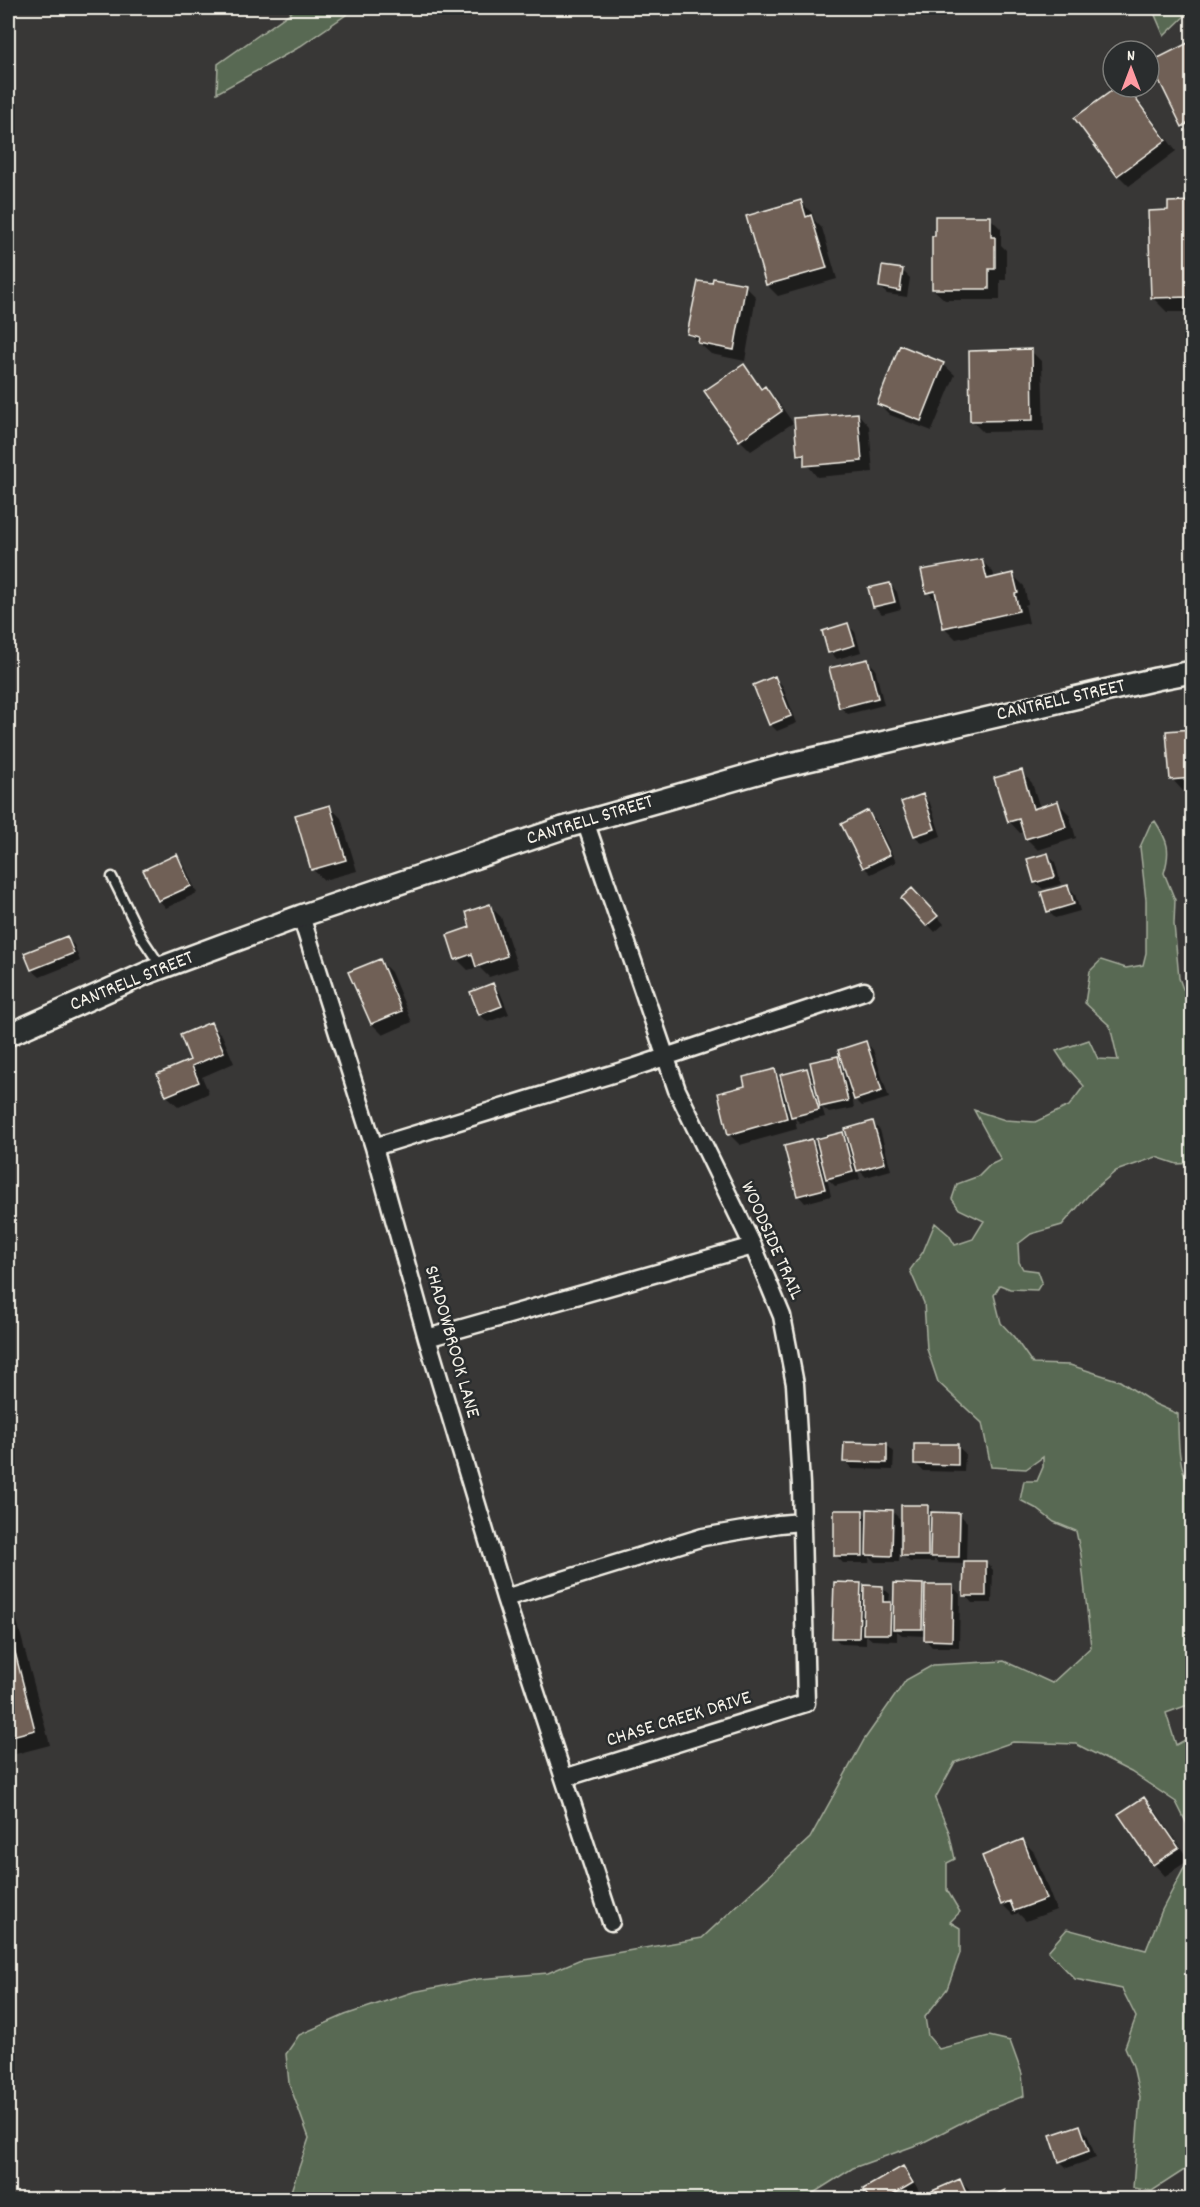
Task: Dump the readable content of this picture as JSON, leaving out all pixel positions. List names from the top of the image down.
{
  "streets": {
    "street": [
      "CANTRELL STREET",
      "WOODSIDE TRAIL",
      "SHADOWBROOK LANE",
      "CHASE CREEK DRIVE"
    ]
  },
  "crossings": [
    ["CANTRELL STREET", "WOODSIDE TRAIL"],
    ["CANTRELL STREET", "SHADOWBROOK LANE"],
    ["WOODSIDE TRAIL", "CHASE CREEK DRIVE"],
    ["SHADOWBROOK LANE", "CHASE CREEK DRIVE"]
  ],
  "north": "top"
}
